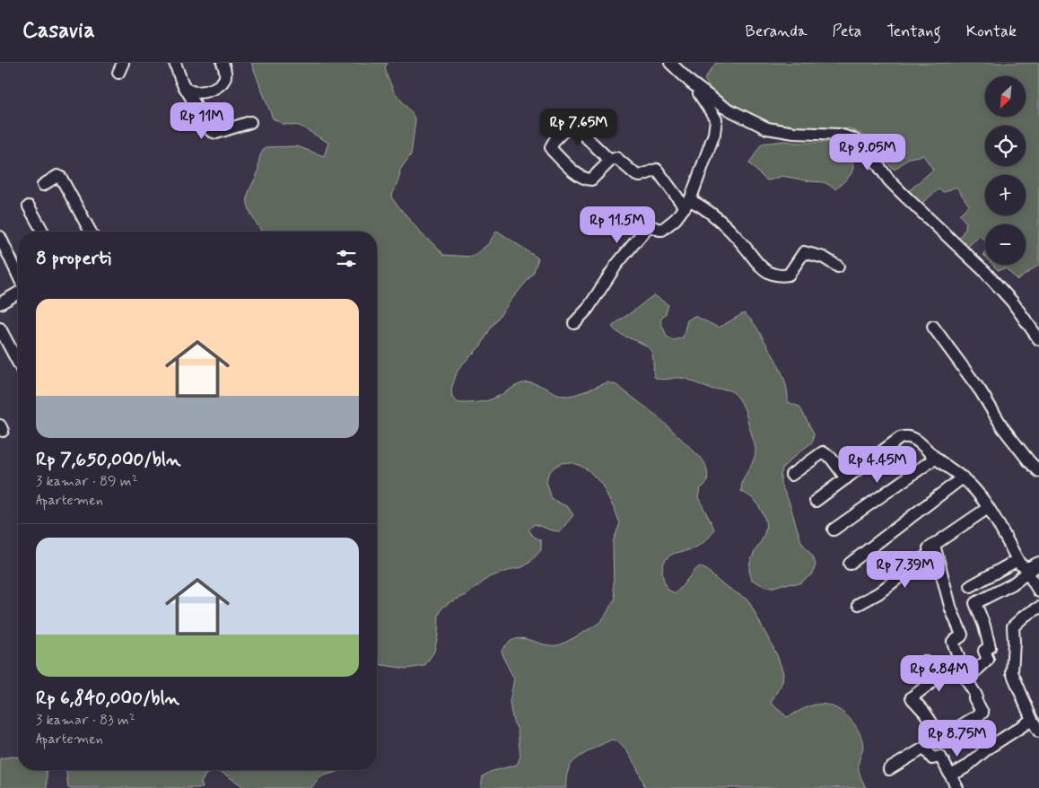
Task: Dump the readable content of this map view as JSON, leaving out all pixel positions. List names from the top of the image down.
{
  "north": "bottom left",
  "page": {
    "header": "Casavia",
    "nav": [
      "Beranda",
      "Peta",
      "Tentang",
      "Kontak"
    ],
    "map_buttons": ["+", "−"],
    "price": [
      "Rp 11M",
      "Rp 7.65M",
      "Rp 9.05M",
      "Rp 11.5M",
      "Rp 4.45M",
      "Rp 7.39M",
      "Rp 6.84M",
      "Rp 8.75M"
    ],
    "heading": "8 properti",
    "list": [
      {
        "name": "Rp 7,650,000/bln",
        "note": "3 kamar · 89 m² · Apartemen"
      },
      {
        "name": "Rp 6,840,000/bln",
        "note": "3 kamar · 83 m² · Apartemen"
      }
    ]
  }
}
